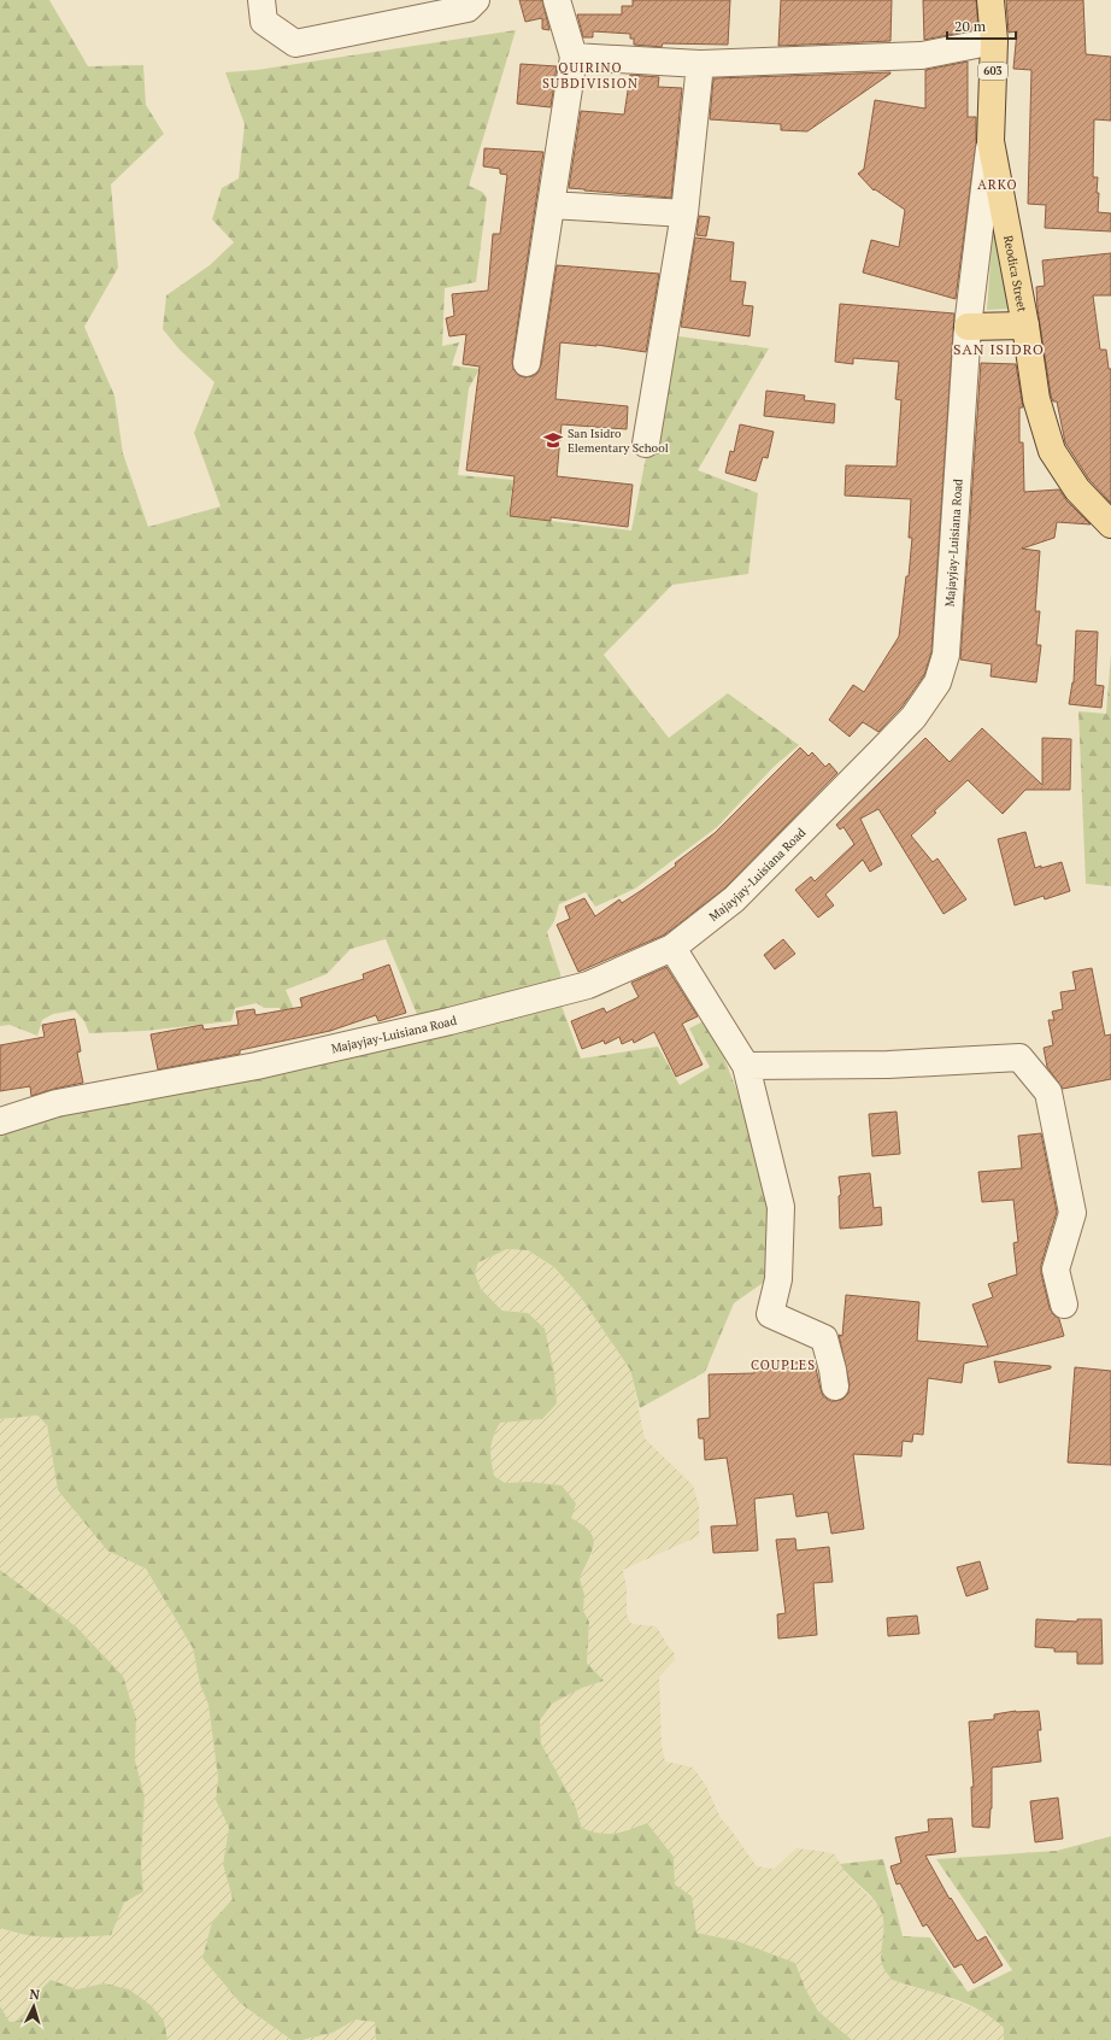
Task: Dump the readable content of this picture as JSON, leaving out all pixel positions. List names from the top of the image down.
{
  "streets": {
    "main road": ["603", "Reodica Street"],
    "street": ["Majayjay-Luisiana Road"]
  },
  "crossings": [
    ["Reodica Street", "Majayjay-Luisiana Road"]
  ],
  "districts": [
    "QUIRINO SUBDIVISION",
    "ARKO",
    "SAN ISIDRO",
    "COUPLES"
  ],
  "places": {
    "school or university": ["San Isidro Elementary School"]
  },
  "scale_bar": "20 m",
  "north": "top"
}
